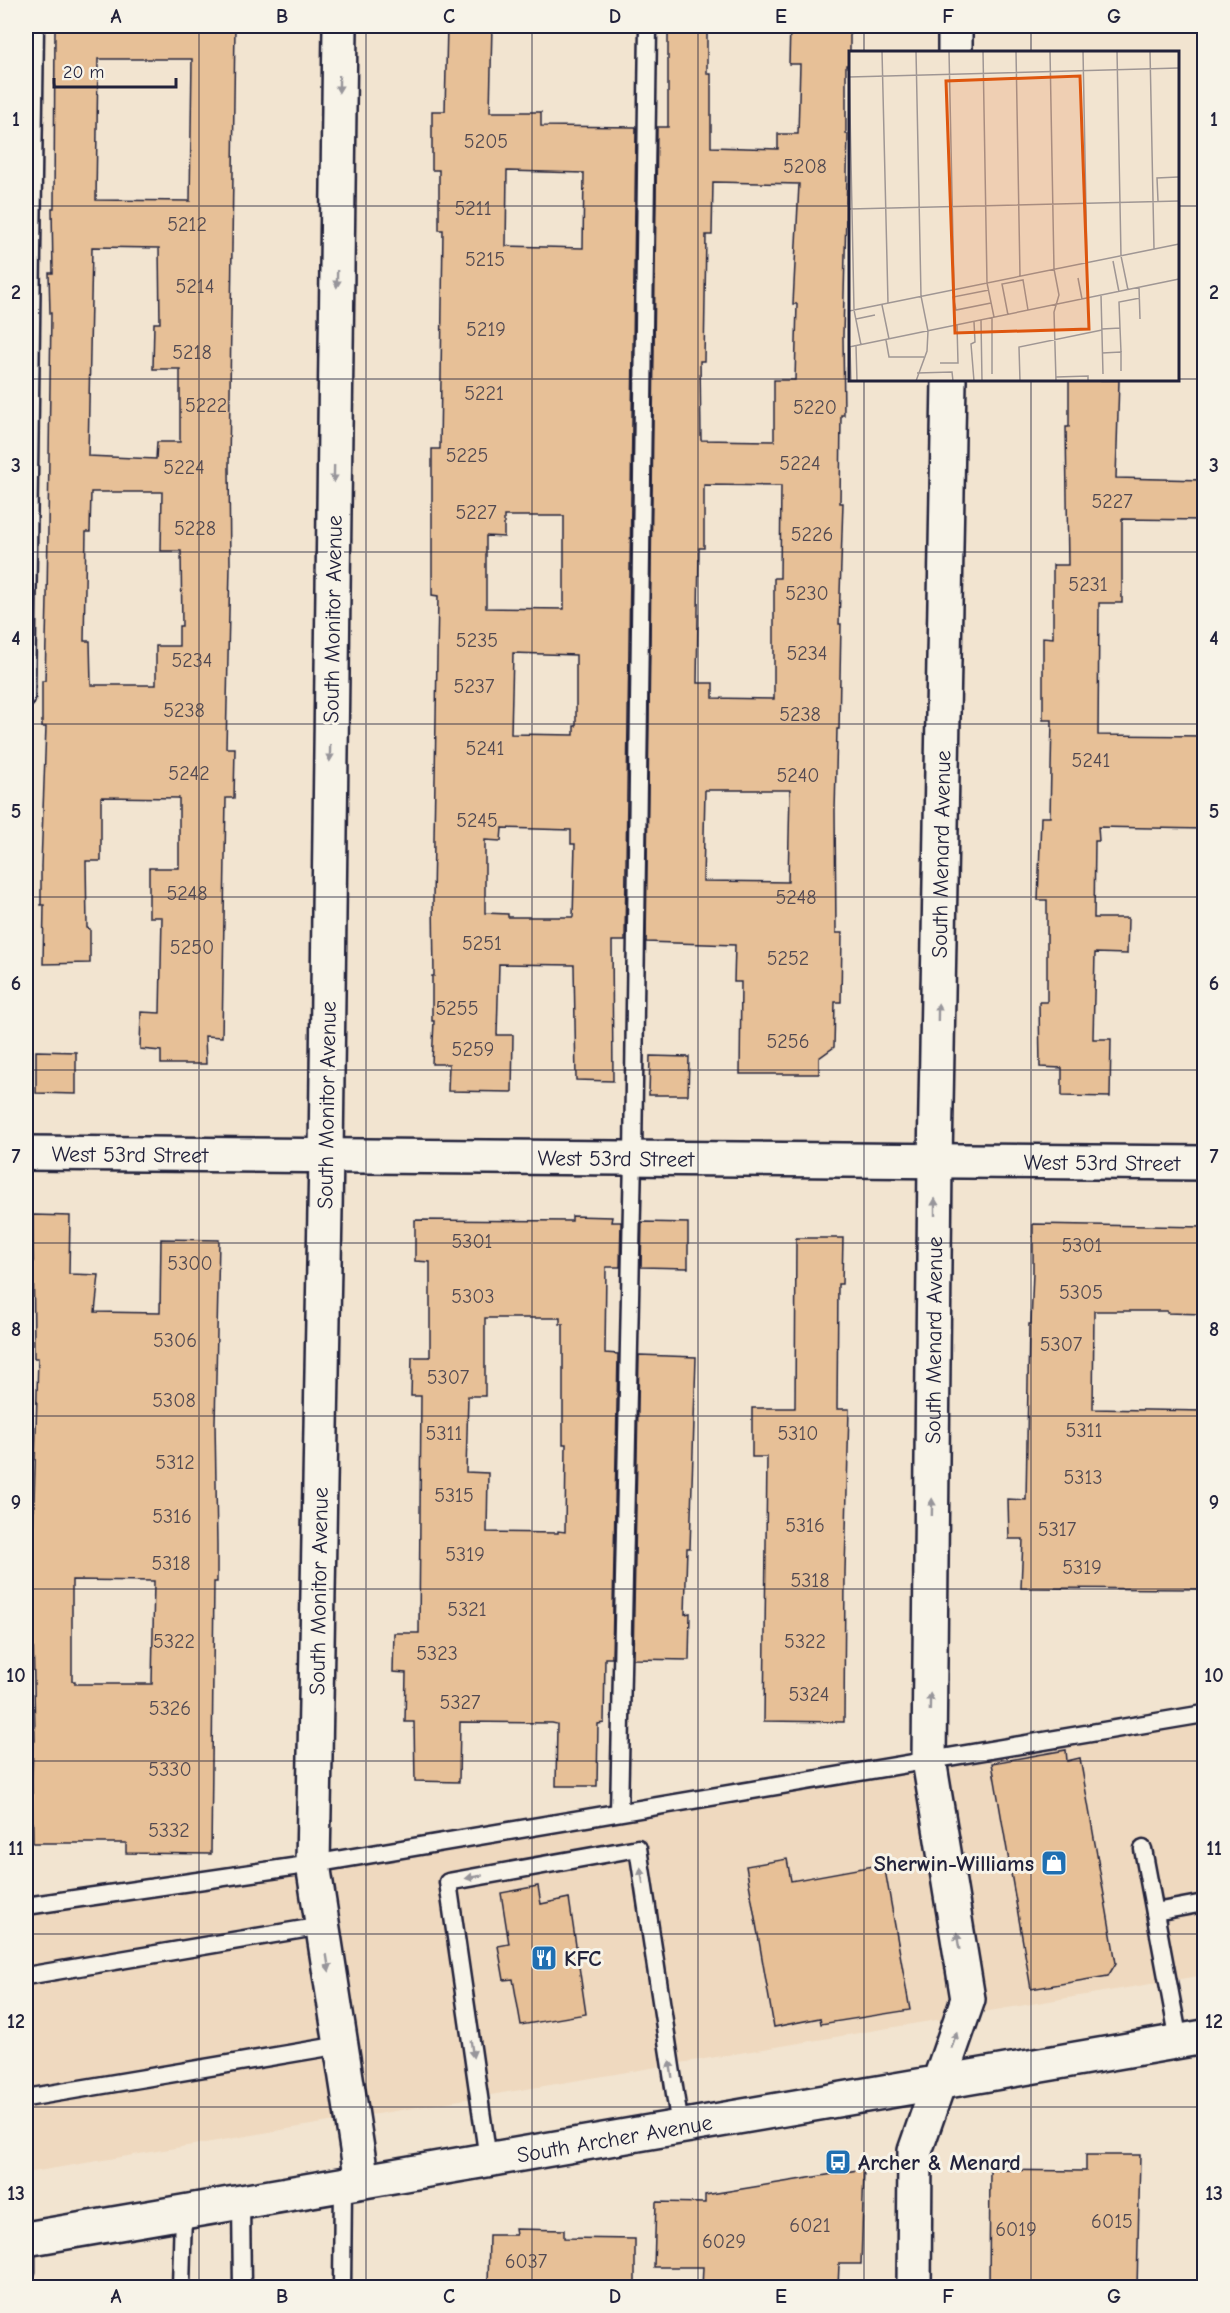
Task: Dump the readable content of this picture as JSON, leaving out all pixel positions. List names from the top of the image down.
{
  "streets": {
    "street": [
      "South Monitor Avenue",
      "South Menard Avenue",
      "West 53rd Street",
      "South Archer Avenue"
    ]
  },
  "crossings": [
    ["South Monitor Avenue", "West 53rd Street"],
    ["South Monitor Avenue", "South Archer Avenue"],
    ["South Menard Avenue", "West 53rd Street"],
    ["South Menard Avenue", "South Archer Avenue"]
  ],
  "one_way": ["South Monitor Avenue", "South Menard Avenue"],
  "places": {
    "shop": ["Sherwin-Williams"],
    "restaurant": ["KFC"],
    "bus stop": ["Archer & Menard"]
  },
  "house_numbers": [
    "5205",
    "5208",
    "5211",
    "5212",
    "5215",
    "5214",
    "5219",
    "5218",
    "5221",
    "5222",
    "5220",
    "5225",
    "5224",
    "5224",
    "5227",
    "5227",
    "5228",
    "5226",
    "5231",
    "5230",
    "5235",
    "5234",
    "5234",
    "5237",
    "5238",
    "5238",
    "5241",
    "5241",
    "5242",
    "5240",
    "5245",
    "5248",
    "5248",
    "5251",
    "5250",
    "5252",
    "5255",
    "5256",
    "5259",
    "5301",
    "5301",
    "5300",
    "5305",
    "5303",
    "5306",
    "5307",
    "5307",
    "5308",
    "5311",
    "5311",
    "5310",
    "5312",
    "5313",
    "5315",
    "5316",
    "5316",
    "5317",
    "5319",
    "5318",
    "5319",
    "5318",
    "5321",
    "5322",
    "5322",
    "5323",
    "5324",
    "5327",
    "5326",
    "5330",
    "5332",
    "6015",
    "6021",
    "6019",
    "6029",
    "6037"
  ],
  "scale_bar": "20 m",
  "grid": {
    "columns": [
      "A",
      "B",
      "C",
      "D",
      "E",
      "F",
      "G"
    ],
    "rows": [
      "1",
      "2",
      "3",
      "4",
      "5",
      "6",
      "7",
      "8",
      "9",
      "10",
      "11",
      "12",
      "13"
    ]
  }
}
